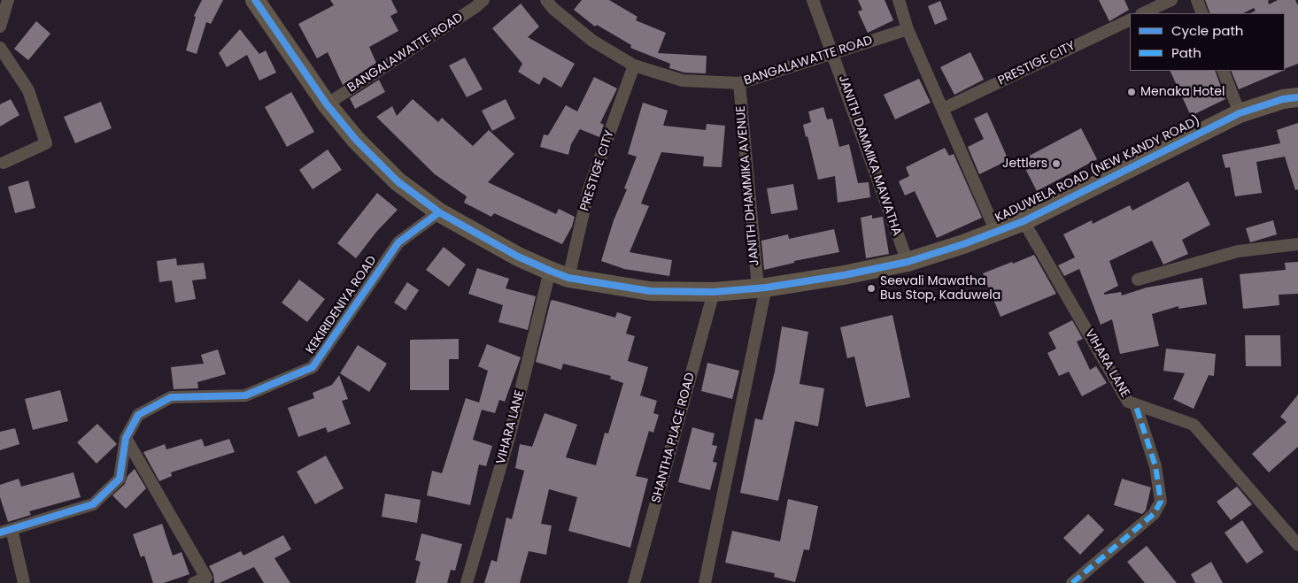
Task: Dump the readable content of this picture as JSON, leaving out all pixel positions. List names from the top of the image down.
{
  "streets": {
    "main road": ["KADUWELA ROAD (NEW KANDY ROAD)"],
    "street": [
      "BANGALAWATTE ROAD",
      "PRESTIGE CITY",
      "JANITH DAMMIKA MAWATHA",
      "JANITH DHAMMIKA AVENUE",
      "KEKIRIDENIYA ROAD",
      "VIHARA LANE",
      "SHANTHA PLACE ROAD"
    ]
  },
  "crossings": [
    ["BANGALAWATTE ROAD", "PRESTIGE CITY"],
    ["BANGALAWATTE ROAD", "JANITH DAMMIKA MAWATHA"],
    ["BANGALAWATTE ROAD", "KADUWELA ROAD (NEW KANDY ROAD)"],
    ["BANGALAWATTE ROAD", "JANITH DHAMMIKA AVENUE"],
    ["PRESTIGE CITY", "KADUWELA ROAD (NEW KANDY ROAD)"],
    ["PRESTIGE CITY", "VIHARA LANE"],
    ["JANITH DAMMIKA MAWATHA", "KADUWELA ROAD (NEW KANDY ROAD)"],
    ["KADUWELA ROAD (NEW KANDY ROAD)", "JANITH DHAMMIKA AVENUE"],
    ["KADUWELA ROAD (NEW KANDY ROAD)", "KEKIRIDENIYA ROAD"],
    ["KADUWELA ROAD (NEW KANDY ROAD)", "VIHARA LANE"],
    ["KADUWELA ROAD (NEW KANDY ROAD)", "SHANTHA PLACE ROAD"]
  ],
  "places": ["Menaka Hotel", "Jettlers", "Seevali Mawatha Bus Stop, Kaduwela"],
  "legend": ["Cycle path", "Path"]
}
